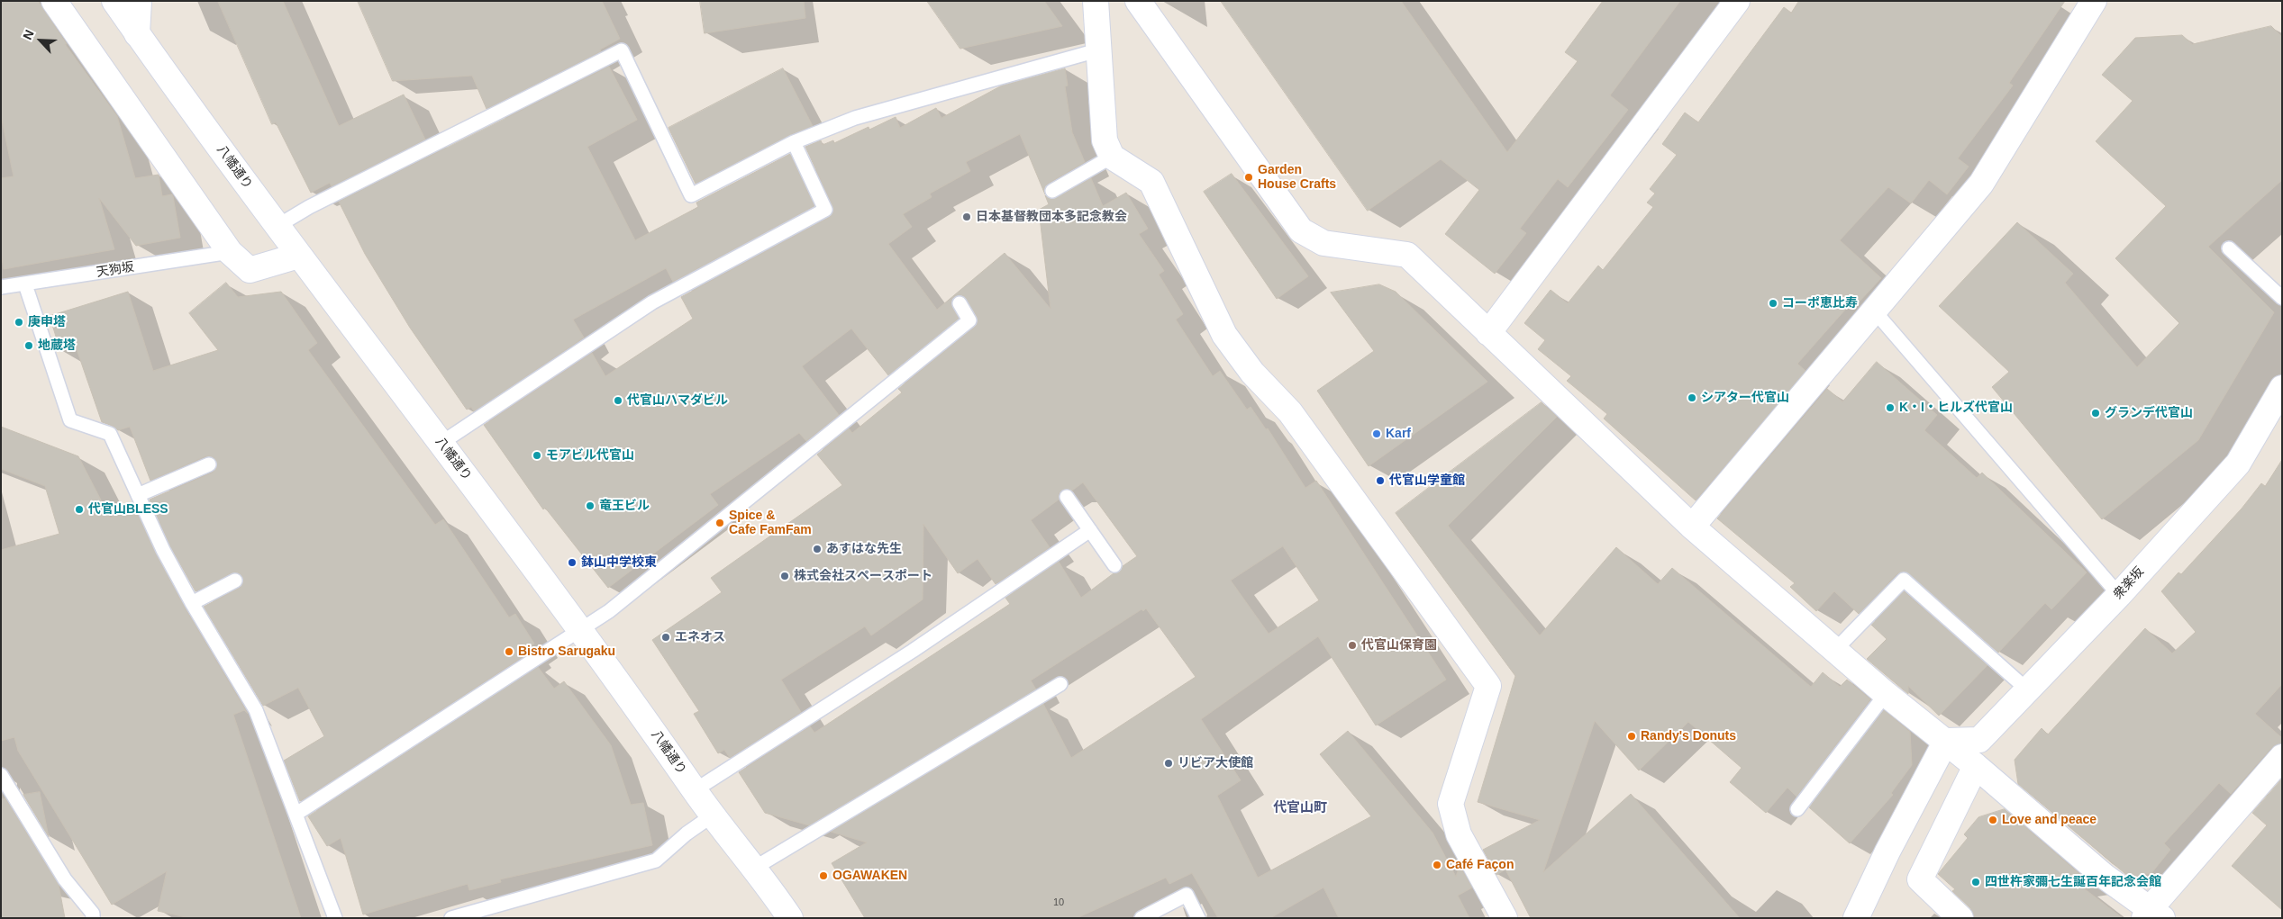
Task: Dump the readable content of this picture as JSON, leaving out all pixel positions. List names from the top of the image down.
{
  "streets": {
    "street": ["八幡通り", "衆楽坂"],
    "lane": ["天狗坂"]
  },
  "districts": ["代官山町"],
  "places": [
    "Garden House Crafts",
    "日本基督教団本多記念教会",
    "コーポ恵比寿",
    "庚申塔",
    "地蔵塔",
    "シアター代官山",
    "代官山ハマダビル",
    "K・I・ヒルズ代官山",
    "グランデ代官山",
    "Karf",
    "モアビル代官山",
    "代官山学童館",
    "竜王ビル",
    "代官山BLESS",
    "Spice & Cafe FamFam",
    "あすはな先生",
    "鉢山中学校東",
    "株式会社スペースポート",
    "エネオス",
    "代官山保育園",
    "Bistro Sarugaku",
    "Randy's Donuts",
    "リビア大使館",
    "Love and peace",
    "Café Façon",
    "OGAWAKEN",
    "四世杵家彌七生誕百年記念会館"
  ],
  "house_numbers": ["10"],
  "north": "top left"
}
